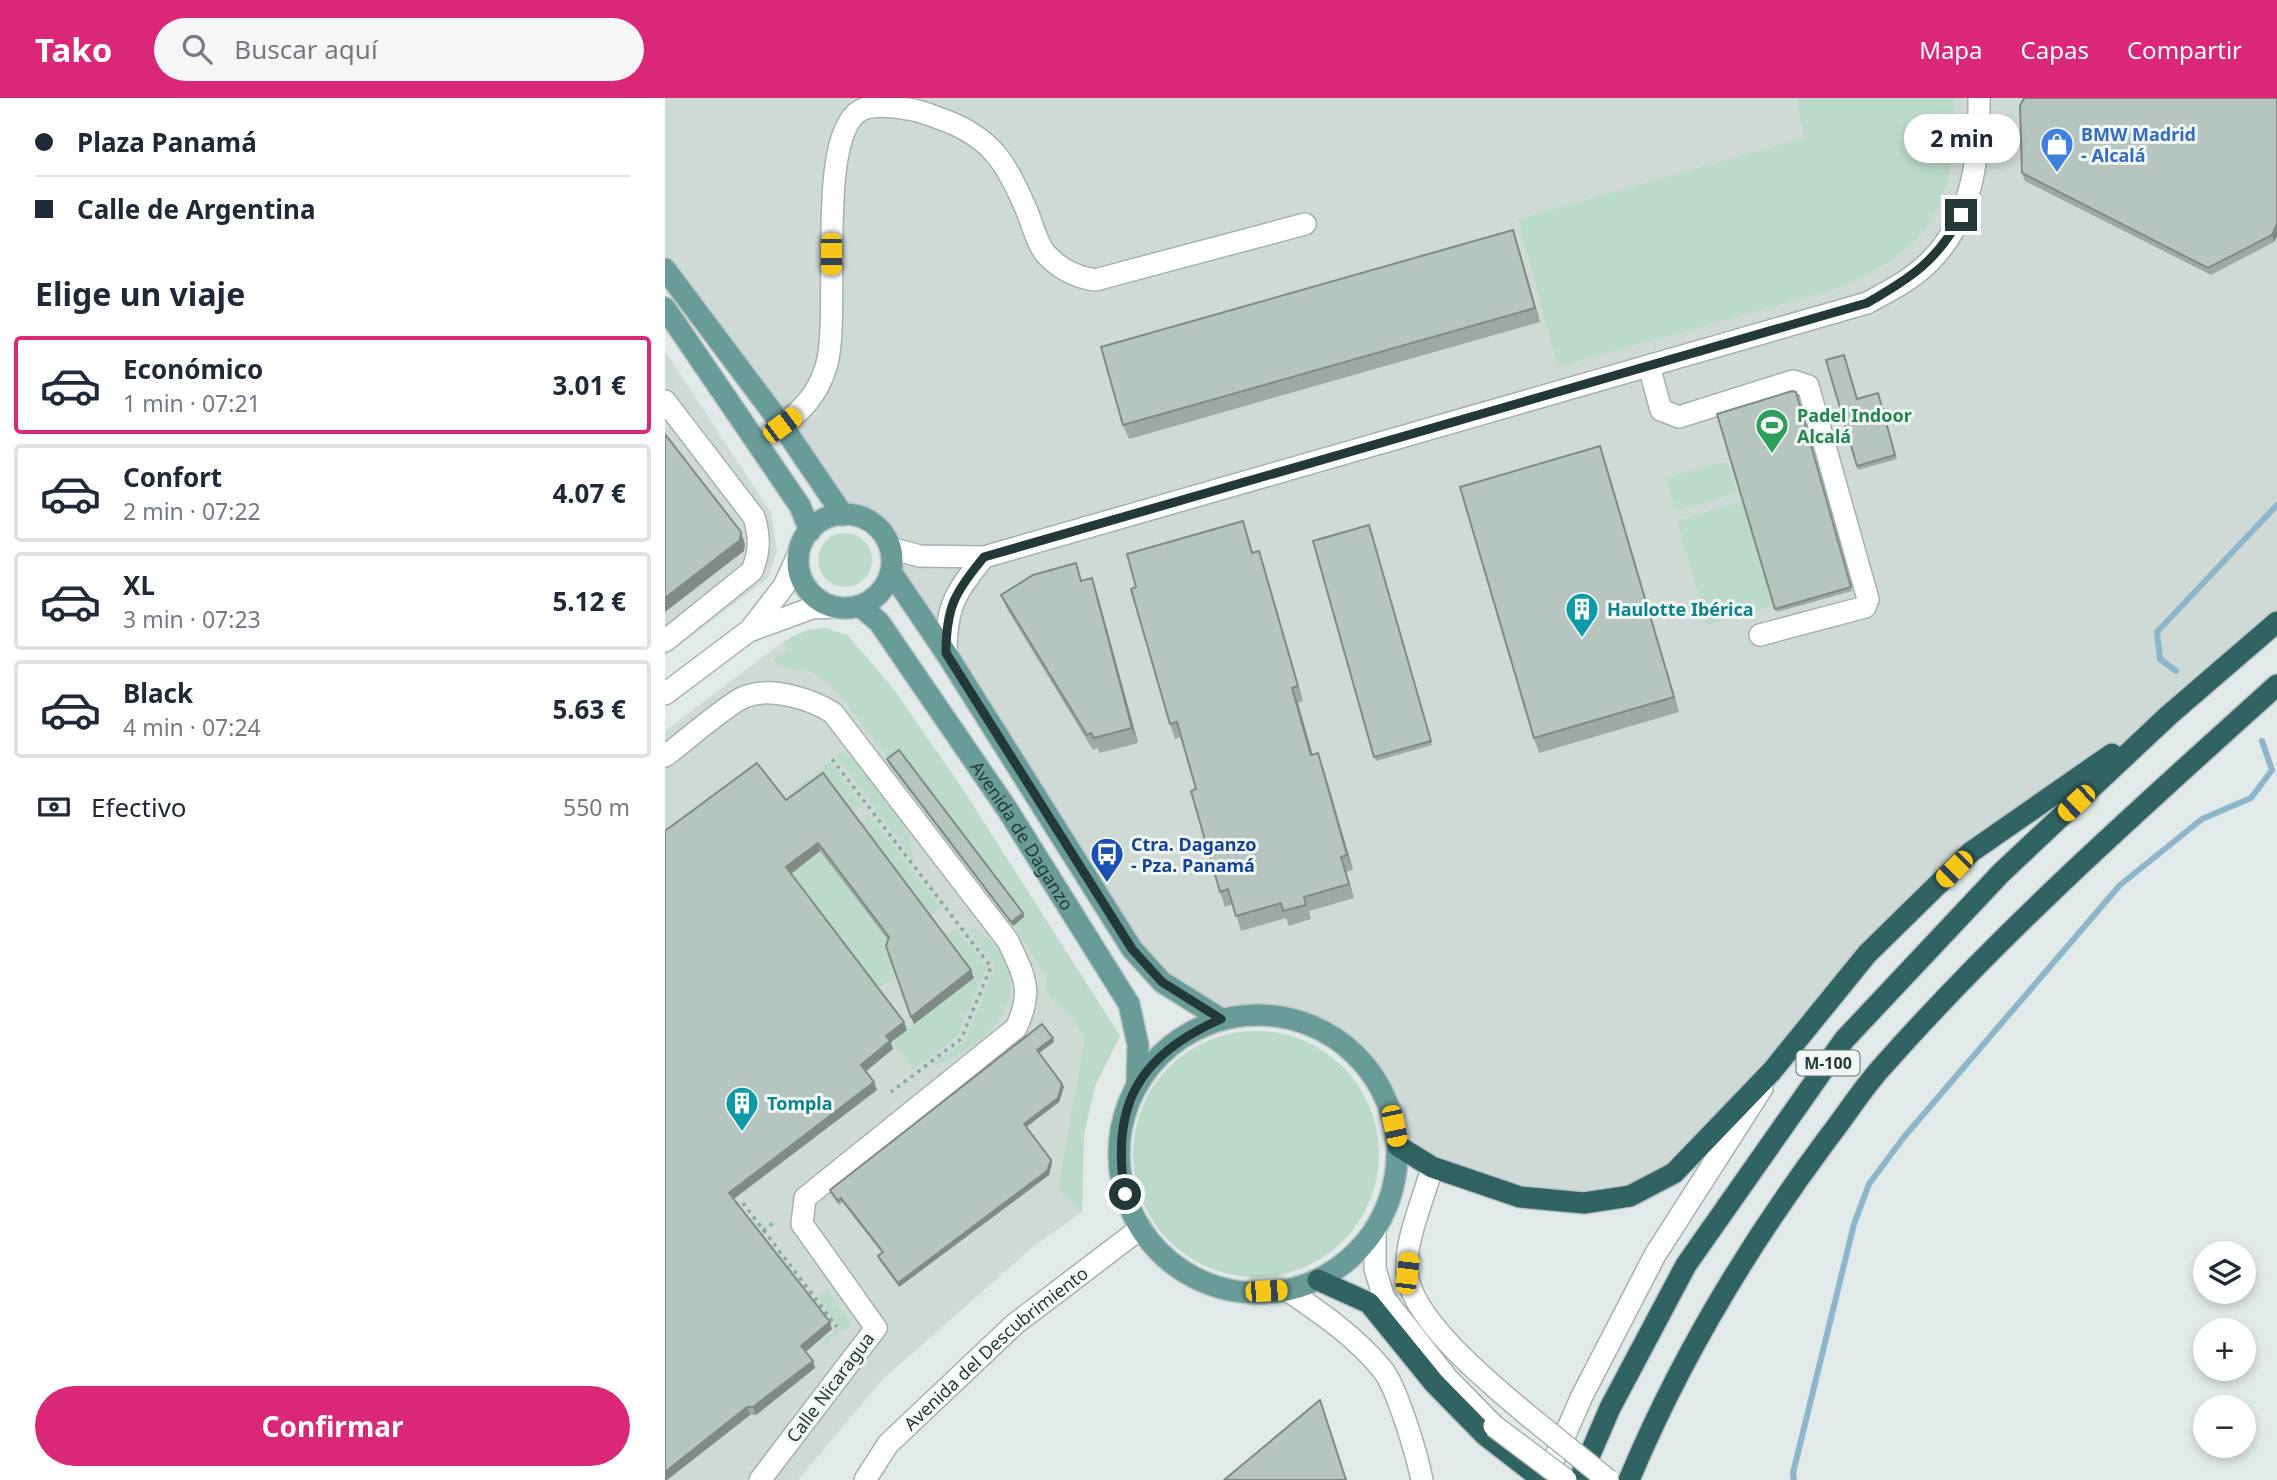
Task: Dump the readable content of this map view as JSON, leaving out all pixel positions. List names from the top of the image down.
{
  "streets": {
    "highway": ["M-100"],
    "main road": ["Avenida de Daganzo"],
    "street": ["Avenida del Descubrimiento", "Calle Nicaragua"]
  },
  "places": {
    "shop": ["BMW Madrid - Alcalá"],
    "sports": ["Padel Indoor Alcalá"],
    "building": ["Haulotte Ibérica", "Tompla"],
    "bus stop": ["Ctra. Daganzo - Pza. Panamá"]
  },
  "page": {
    "header": "Tako",
    "search": "Buscar aquí",
    "nav": ["Mapa", "Capas", "Compartir"],
    "banner": ["Plaza Panamá", "Calle de Argentina"],
    "bubble": "2 min",
    "heading": "Elige un viaje",
    "list": [
      {
        "name": "Económico",
        "note": "1 min · 07:21",
        "value": "3.01 €"
      },
      {
        "name": "Confort",
        "note": "2 min · 07:22",
        "value": "4.07 €"
      },
      {
        "name": "XL",
        "note": "3 min · 07:23",
        "value": "5.12 €"
      },
      {
        "name": "Black",
        "note": "4 min · 07:24",
        "value": "5.63 €"
      }
    ],
    "pay": ["Efectivo", "550 m"],
    "map_buttons": ["+", "−"],
    "buttons": "Confirmar"
  }
}
